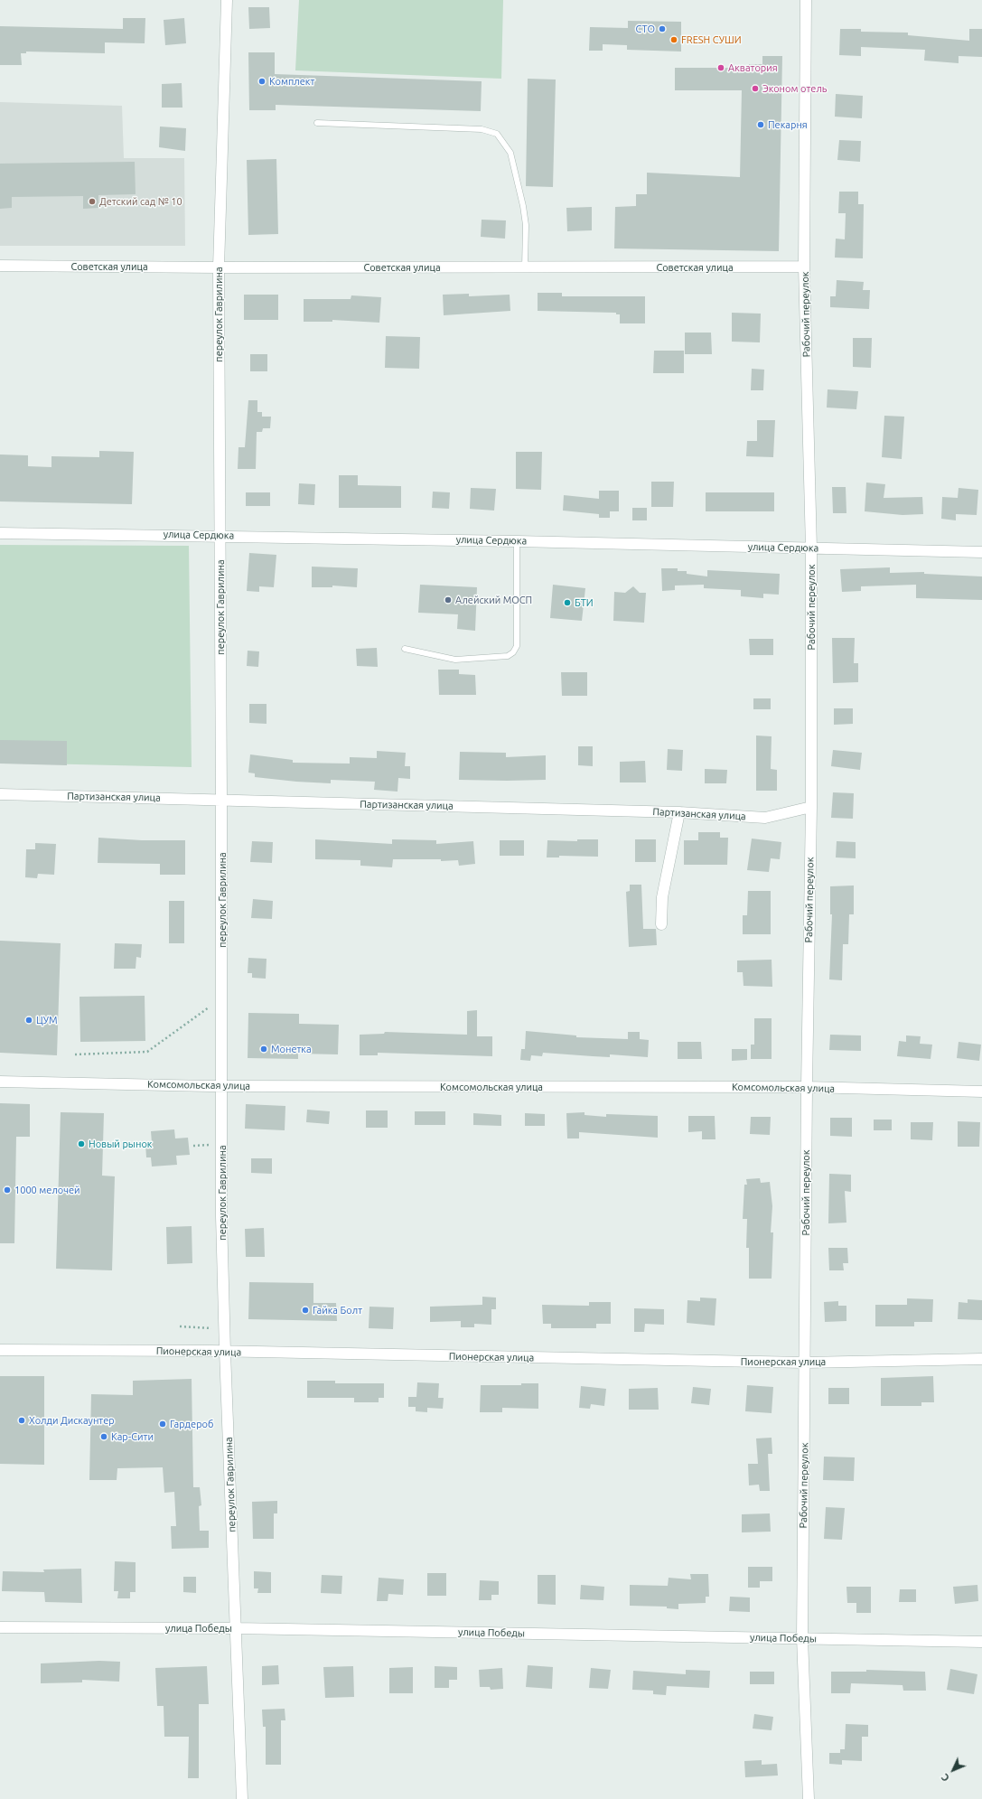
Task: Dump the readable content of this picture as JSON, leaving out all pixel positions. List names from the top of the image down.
{
  "streets": {
    "street": [
      "Советская улица",
      "переулок Гаврилина",
      "Рабочий переулок",
      "улица Сердюка",
      "Партизанская улица",
      "Комсомольская улица",
      "Пионерская улица",
      "улица Победы"
    ]
  },
  "crossings": [
    ["Советская улица", "переулок Гаврилина"],
    ["Советская улица", "Рабочий переулок"],
    ["переулок Гаврилина", "улица Сердюка"],
    ["переулок Гаврилина", "Партизанская улица"],
    ["переулок Гаврилина", "Комсомольская улица"],
    ["переулок Гаврилина", "Пионерская улица"],
    ["переулок Гаврилина", "улица Победы"],
    ["Рабочий переулок", "улица Сердюка"],
    ["Рабочий переулок", "Партизанская улица"],
    ["Рабочий переулок", "Комсомольская улица"],
    ["Рабочий переулок", "Пионерская улица"],
    ["Рабочий переулок", "улица Победы"]
  ],
  "places": [
    "СТО",
    "FRESH СУШИ",
    "Акватория",
    "Комплект",
    "Эконом отель",
    "Пекарня",
    "Детский сад № 10",
    "Алейский МОСП",
    "БТИ",
    "ЦУМ",
    "Монетка",
    "Новый рынок",
    "1000 мелочей",
    "Гайка Болт",
    "Холди Дискаунтер",
    "Гардероб",
    "Кар-Сити"
  ],
  "north": "bottom left"
}
